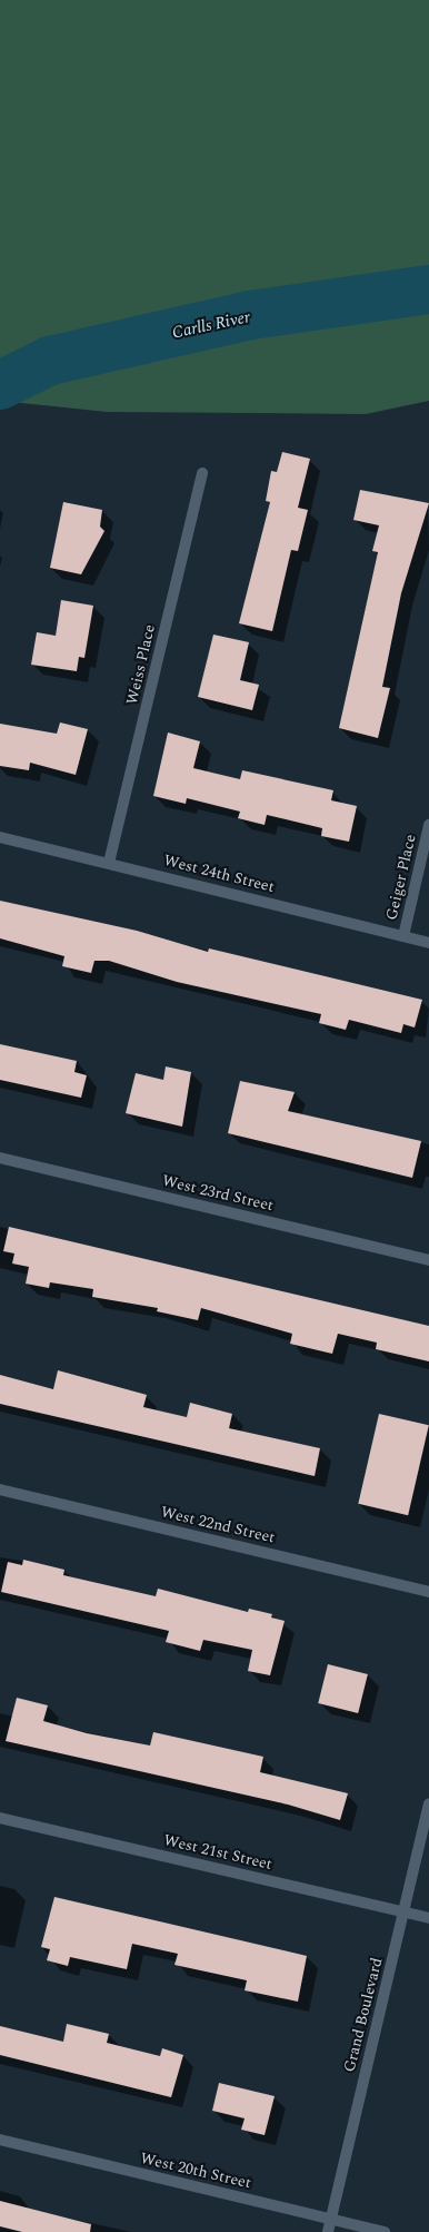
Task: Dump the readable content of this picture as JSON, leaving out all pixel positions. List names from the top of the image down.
{
  "streets": {
    "street": [
      "Weiss Place",
      "West 24th Street",
      "Geiger Place",
      "West 23rd Street",
      "West 22nd Street",
      "West 21st Street",
      "Grand Boulevard",
      "West 20th Street"
    ]
  },
  "crossings": [
    ["Weiss Place", "West 24th Street"],
    ["West 24th Street", "Geiger Place"],
    ["West 21st Street", "Grand Boulevard"],
    ["Grand Boulevard", "West 20th Street"]
  ],
  "water": ["Carlls River"]
}
